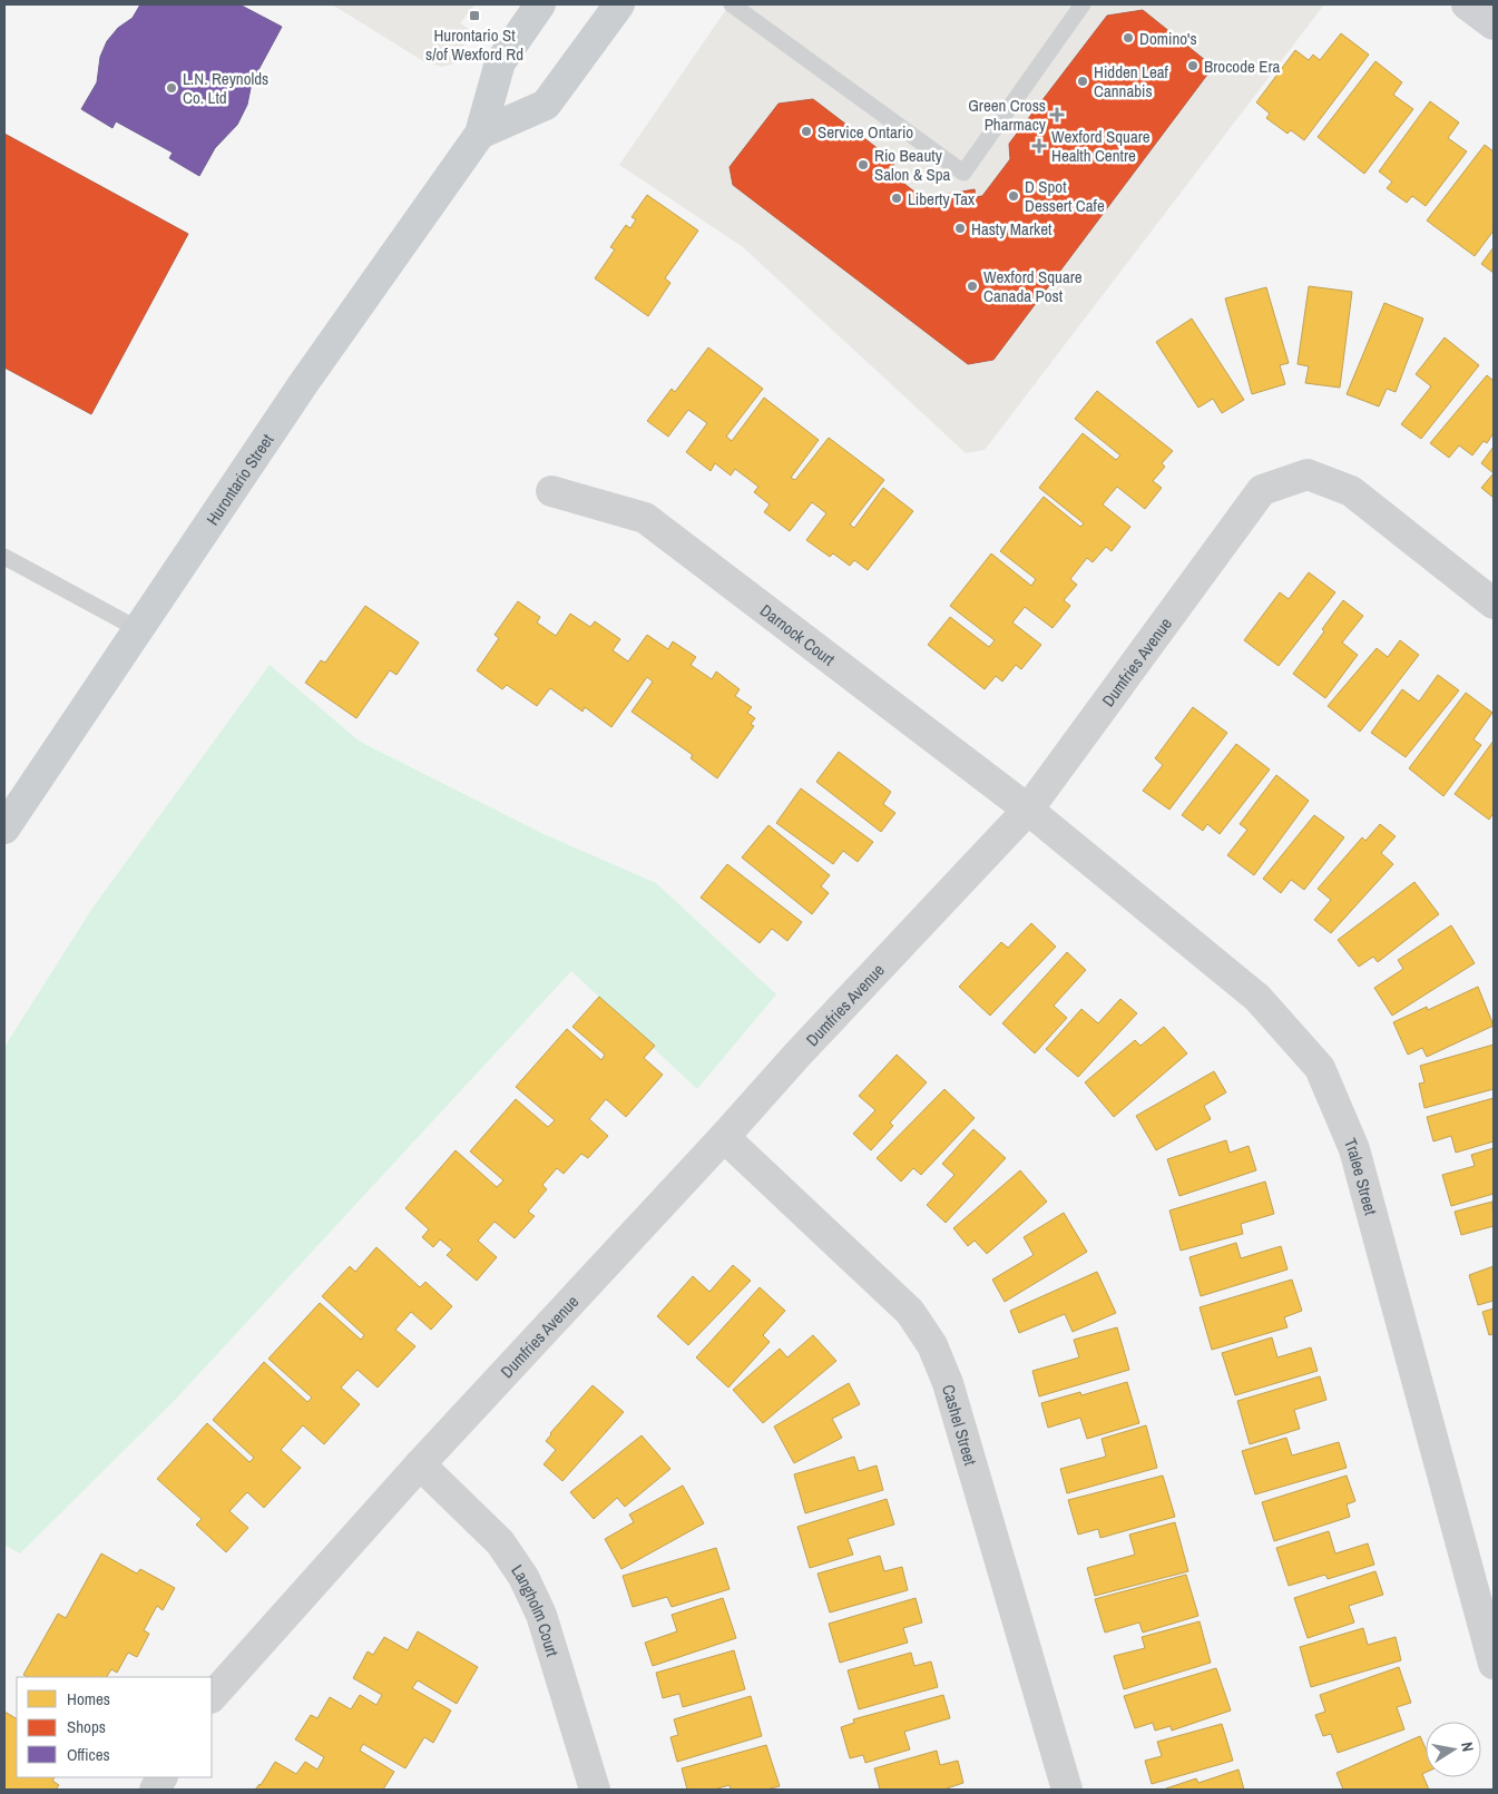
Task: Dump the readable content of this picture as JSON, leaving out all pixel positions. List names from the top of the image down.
{
  "streets": {
    "main road": ["Hurontario Street"],
    "street": [
      "Darnock Court",
      "Dumfries Avenue",
      "Tralee Street",
      "Cashel Street",
      "Langholm Court"
    ]
  },
  "crossings": [
    ["Darnock Court", "Dumfries Avenue"],
    ["Darnock Court", "Tralee Street"],
    ["Dumfries Avenue", "Tralee Street"],
    ["Dumfries Avenue", "Cashel Street"],
    ["Dumfries Avenue", "Langholm Court"]
  ],
  "places": {
    "transit": ["Hurontario St s/of Wexford Rd"],
    "other": [
      "Domino's",
      "Brocode Era",
      "Hidden Leaf Cannabis",
      "L.N. Reynolds Co. Ltd",
      "Service Ontario",
      "Rio Beauty Salon & Spa",
      "D Spot Dessert Cafe",
      "Liberty Tax",
      "Hasty Market",
      "Wexford Square Canada Post"
    ],
    "health": ["Green Cross Pharmacy", "Wexford Square Health Centre"]
  },
  "legend": ["Homes", "Shops", "Offices"],
  "north": "right"
}
